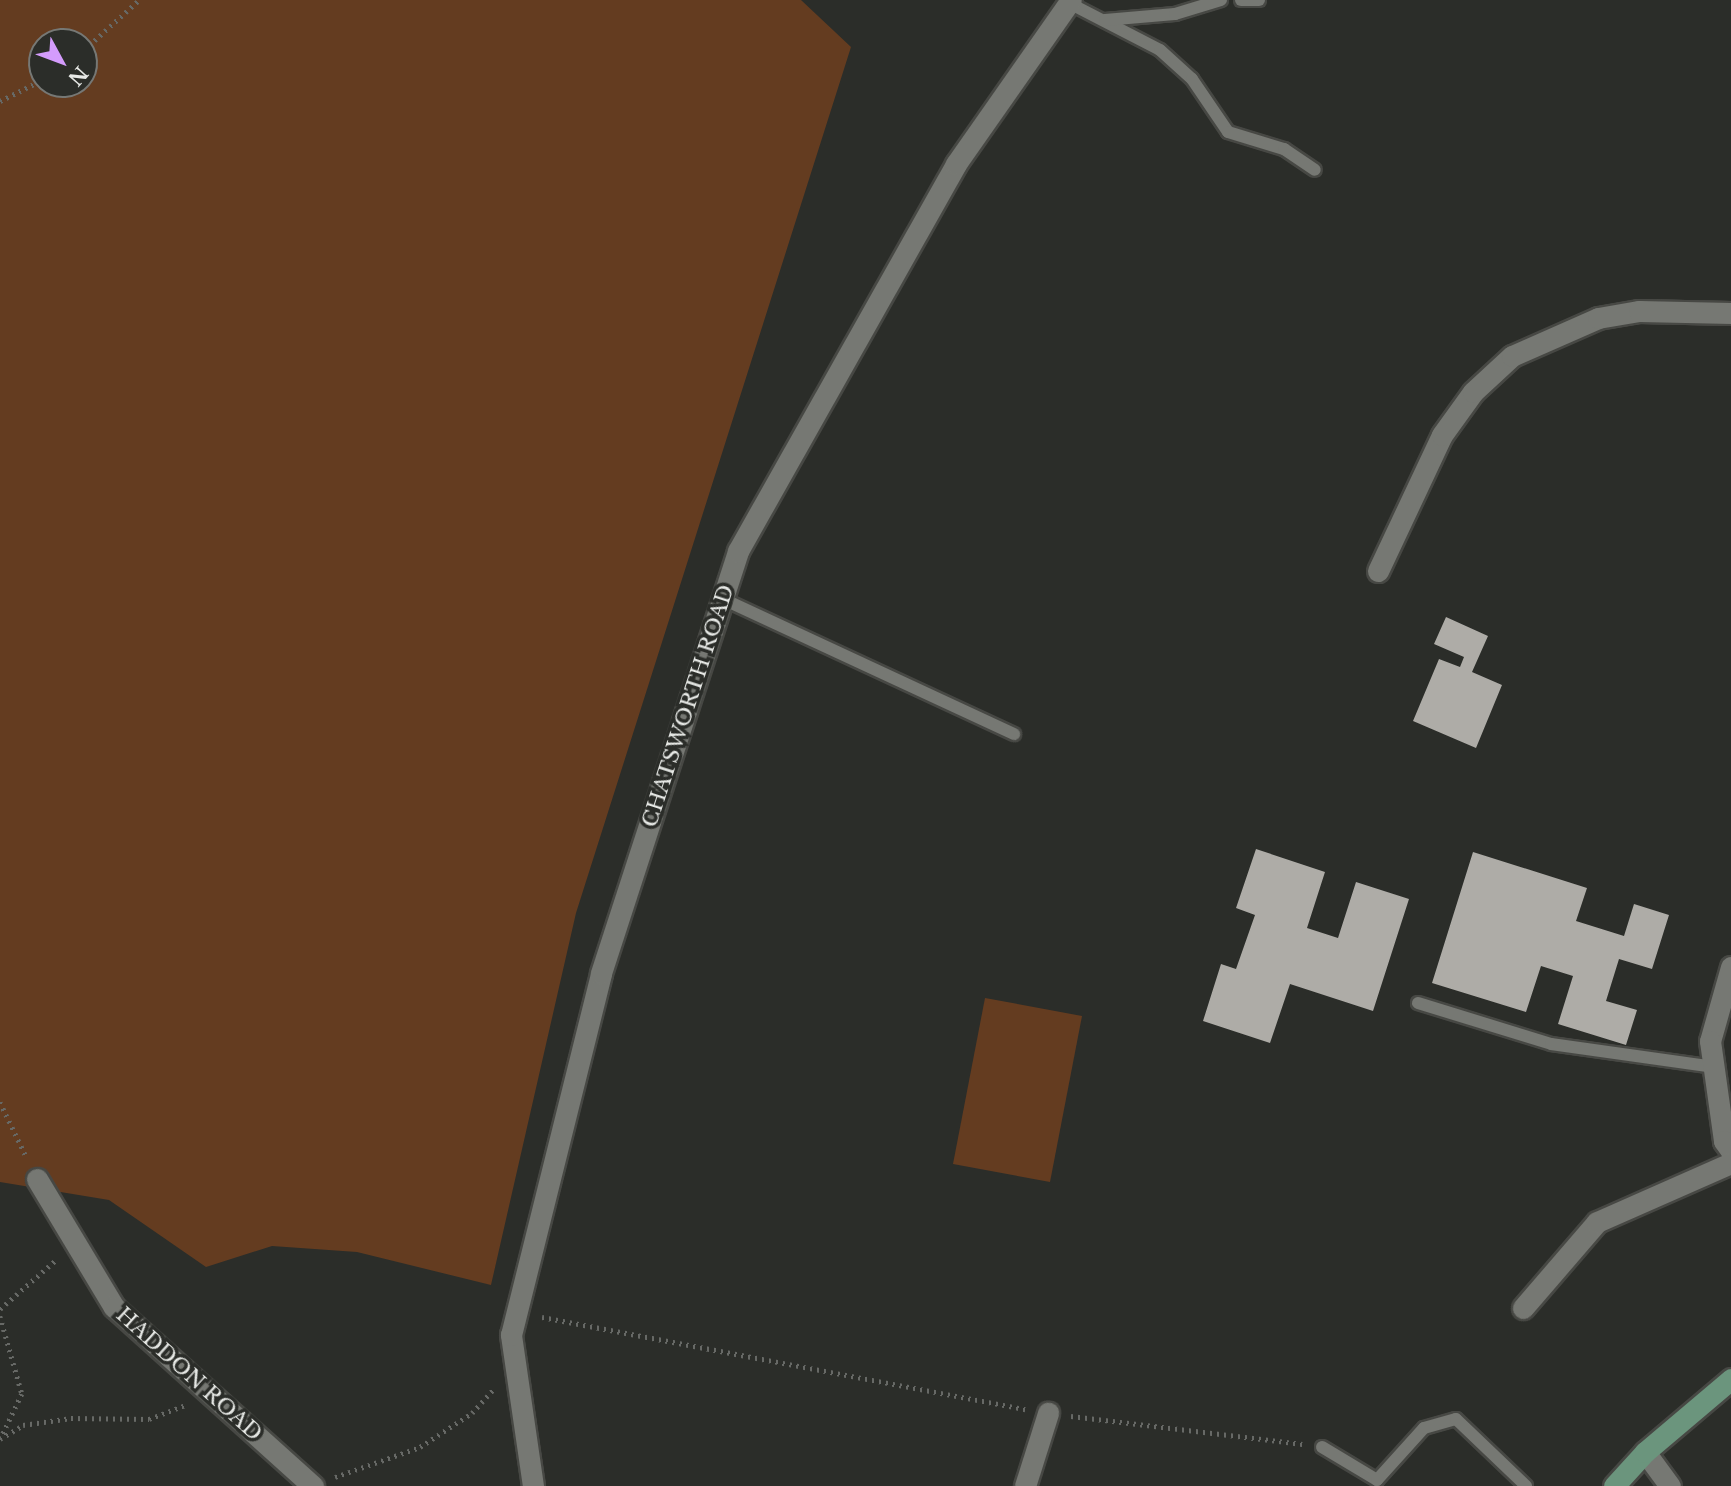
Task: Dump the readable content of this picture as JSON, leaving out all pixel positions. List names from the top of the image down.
{
  "streets": {
    "street": ["CHATSWORTH ROAD", "HADDON ROAD"]
  },
  "north": "bottom right"
}
